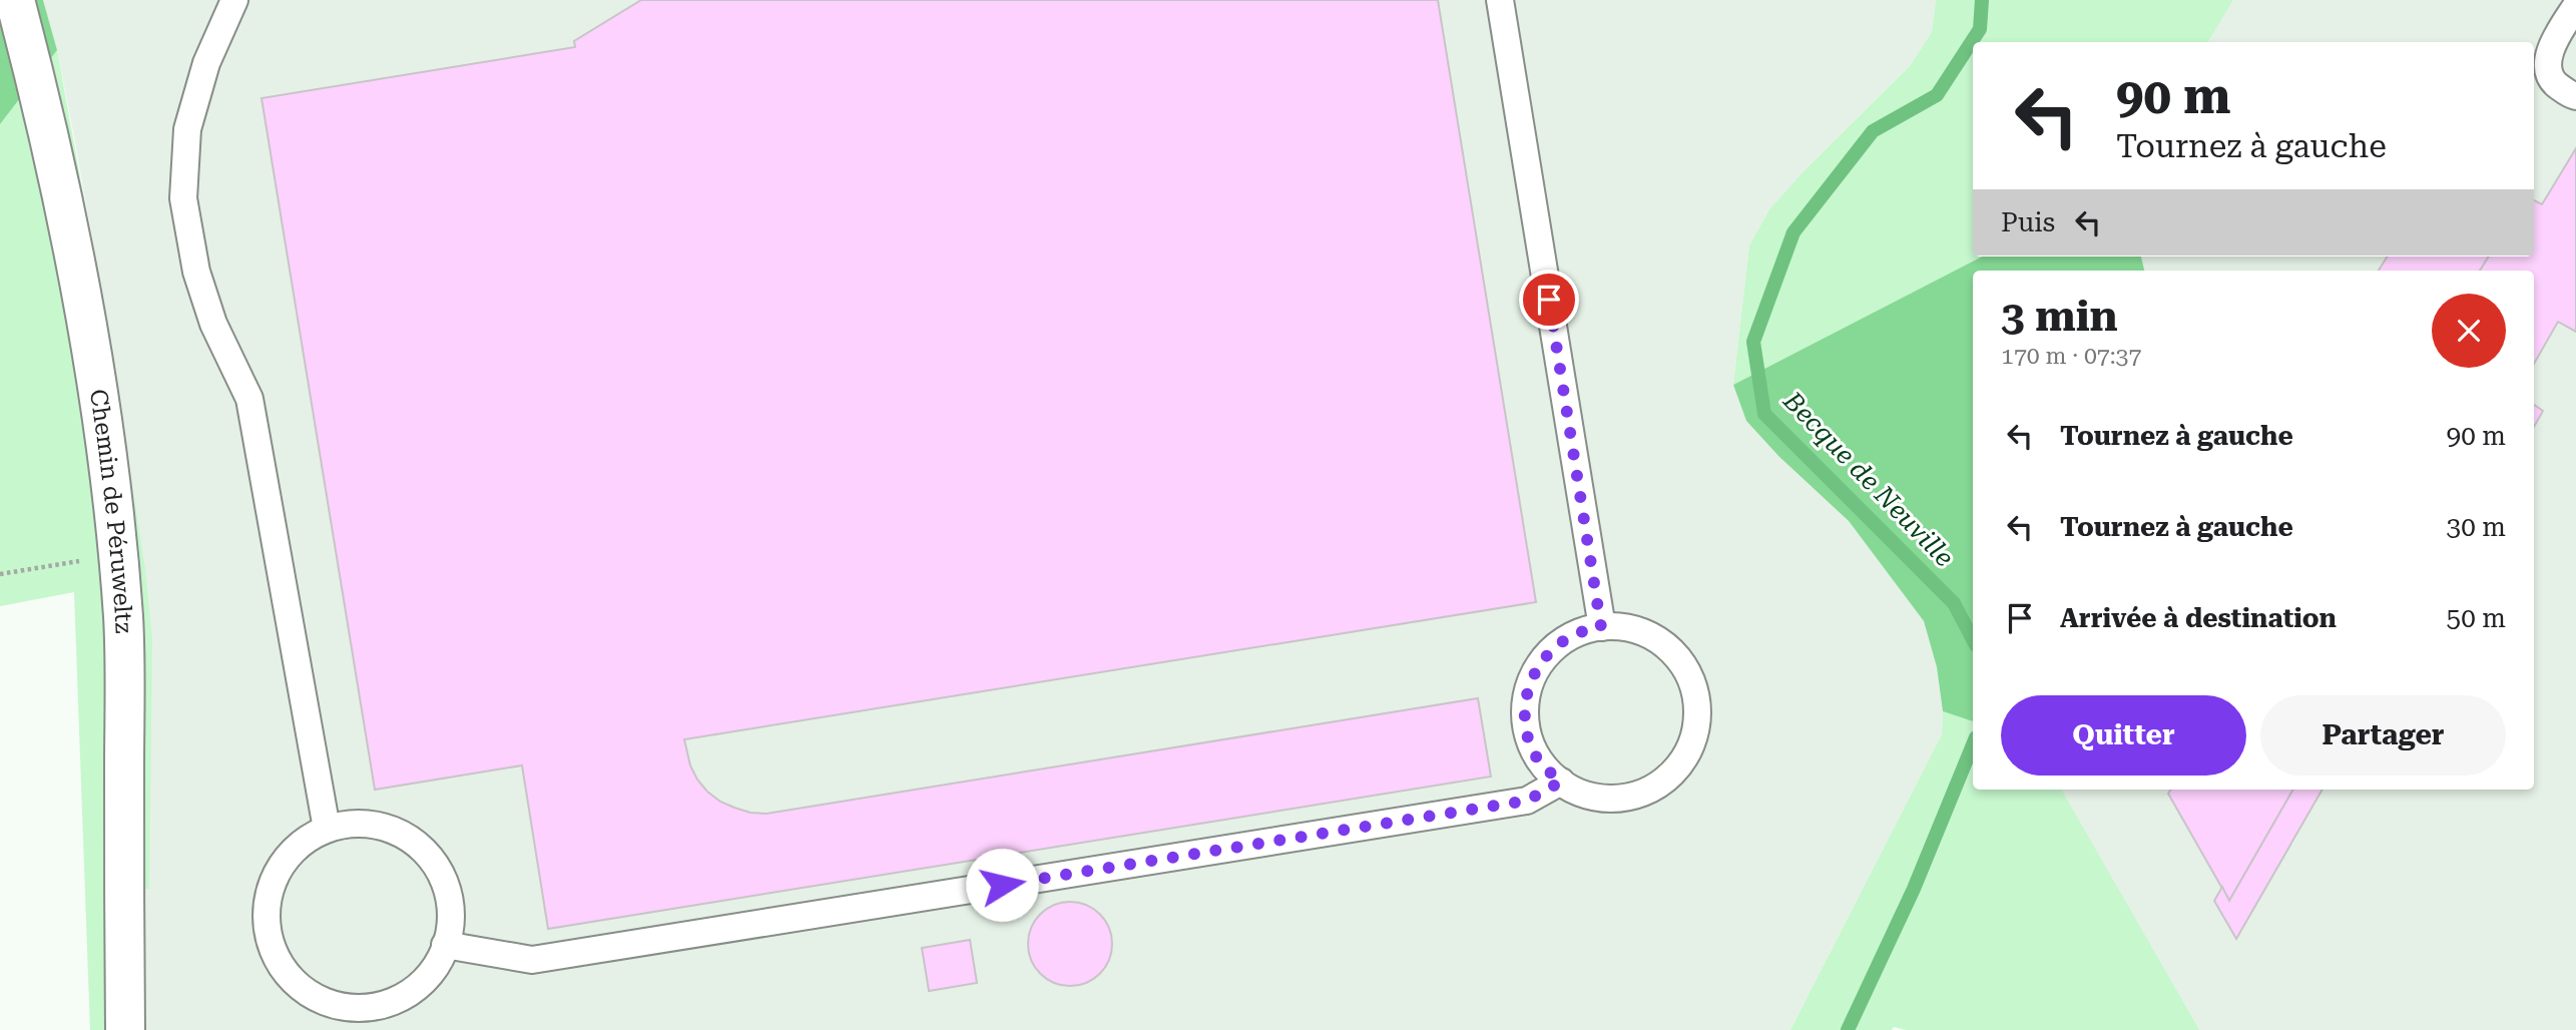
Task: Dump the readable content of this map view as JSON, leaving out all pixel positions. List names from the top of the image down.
{
  "streets": {
    "street": ["Chemin de Péruweltz"]
  },
  "water": ["Becque de Neuville"],
  "page": {
    "turn": ["90 m", "Tournez à gauche"],
    "then": "Puis",
    "heading": ["3 min", "170 m · 07:37"],
    "list": [
      {
        "name": "Tournez à gauche",
        "value": "90 m"
      },
      {
        "name": "Tournez à gauche",
        "value": "30 m"
      },
      {
        "name": "Arrivée à destination",
        "value": "50 m"
      }
    ],
    "buttons": ["Quitter", "Partager"]
  }
}
